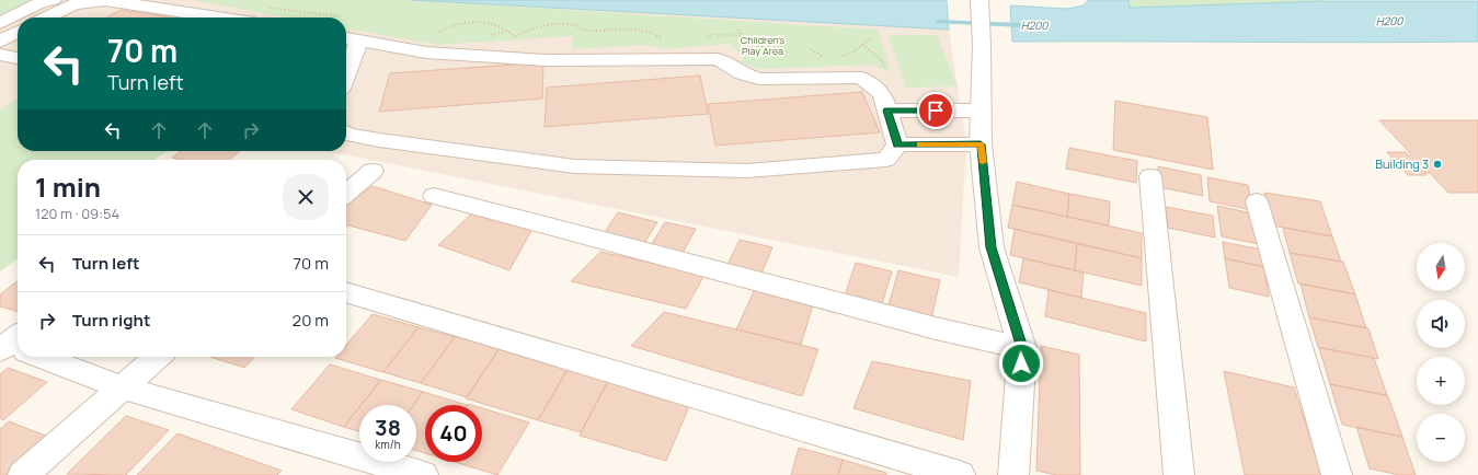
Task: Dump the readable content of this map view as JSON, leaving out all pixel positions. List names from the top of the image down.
{
  "water": ["H200"],
  "parks": ["Children's Play Area"],
  "places": ["Building 3"],
  "north": "bottom",
  "page": {
    "turn": ["70 m", "Turn left"],
    "heading": ["1 min", "120 m · 09:54"],
    "list": [
      {
        "name": "Turn left",
        "value": "70 m"
      },
      {
        "name": "Turn right",
        "value": "20 m"
      }
    ],
    "map_buttons": ["+", "−"],
    "speed": "38 km/h",
    "limit": "40"
  }
}
